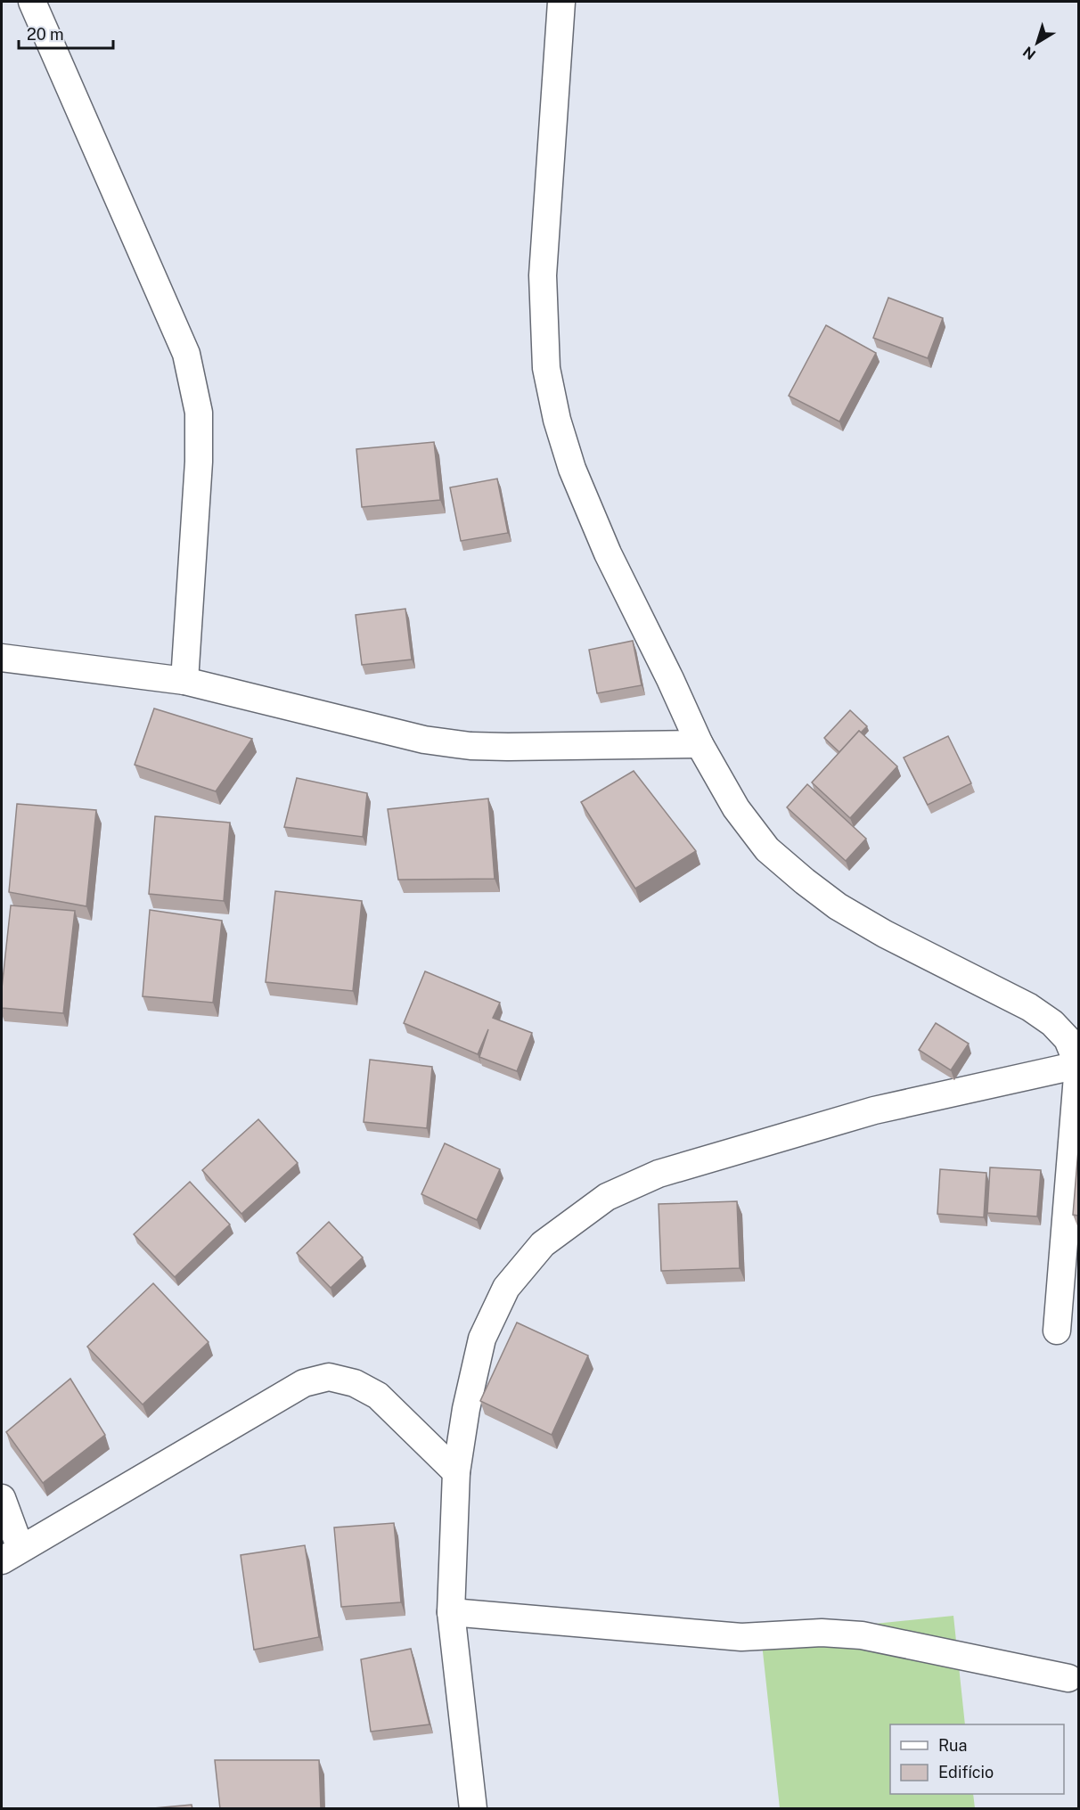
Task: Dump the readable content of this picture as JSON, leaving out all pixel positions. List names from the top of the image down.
{
  "legend": ["Rua", "Edifício"],
  "scale_bar": "20 m",
  "north": "bottom left"
}
